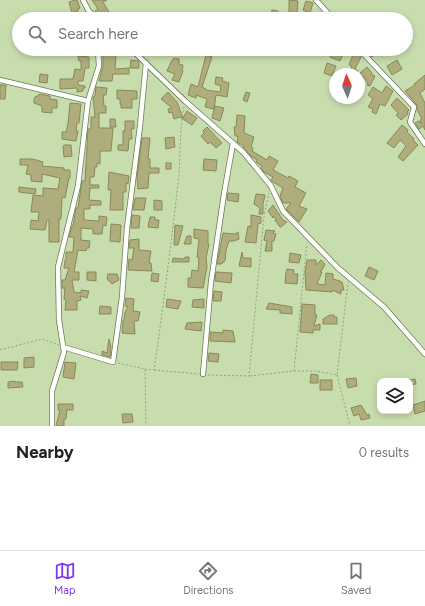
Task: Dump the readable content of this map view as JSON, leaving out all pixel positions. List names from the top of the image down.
{
  "north": "top",
  "page": {
    "search": "Search here",
    "heading": ["Nearby", "0 results"],
    "nav": ["Map", "Directions", "Saved"]
  }
}
